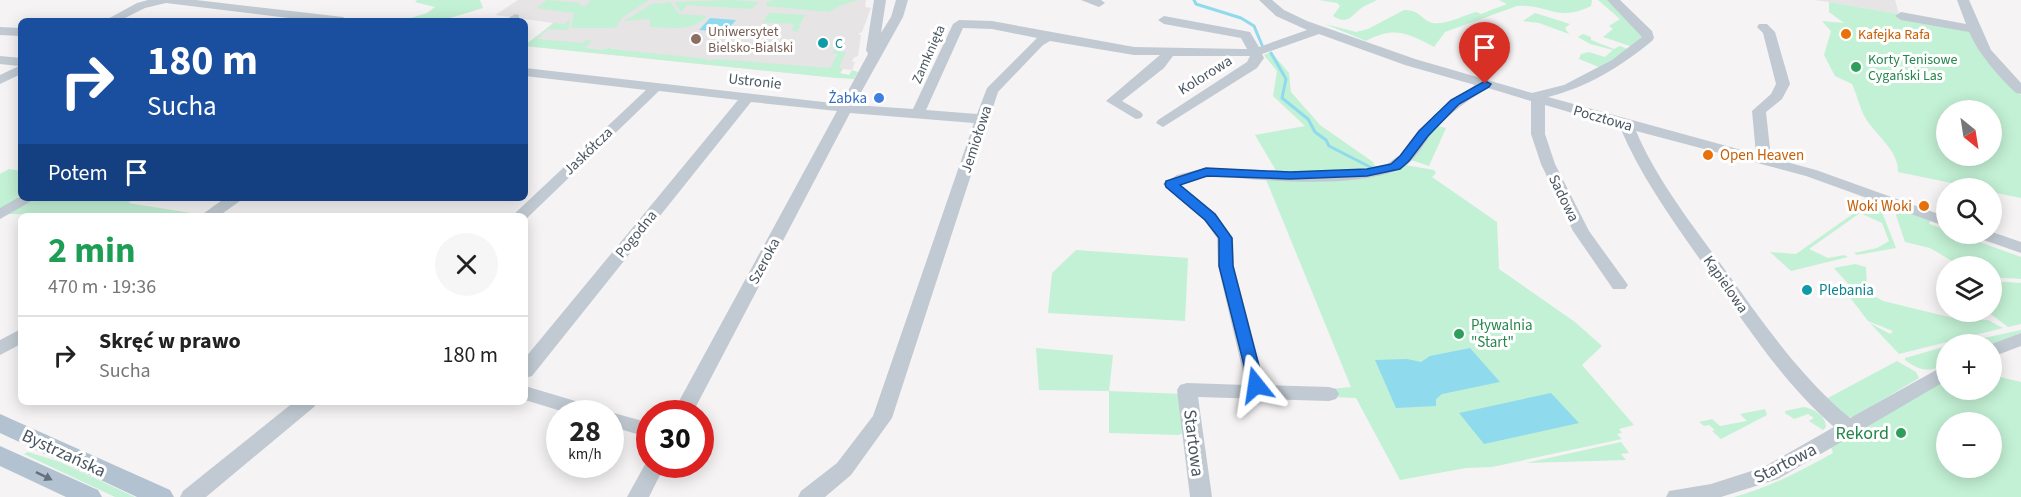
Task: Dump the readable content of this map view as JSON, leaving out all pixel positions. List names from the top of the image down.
{
  "streets": {
    "main road": ["Bystrzańska"],
    "street": [
      "Zamknięta",
      "Kolorowa",
      "Ustronie",
      "Pocztowa",
      "Jemiołowa",
      "Jaskółcza",
      "Sadowa",
      "Pogodna",
      "Szeroka",
      "Kąpielowa",
      "Startowa"
    ]
  },
  "crossings": [
    ["Zamknięta", "Ustronie"],
    ["Zamknięta", "Jemiołowa"],
    ["Ustronie", "Jemiołowa"],
    ["Ustronie", "Jaskółcza"],
    ["Ustronie", "Pogodna"],
    ["Ustronie", "Szeroka"],
    ["Pocztowa", "Sadowa"],
    ["Pocztowa", "Kąpielowa"],
    ["Kąpielowa", "Startowa"]
  ],
  "places": [
    "Kafejka Rafa",
    "Uniwersytet Bielsko-Bialski",
    "C",
    "Korty Tenisowe Cygański Las",
    "Żabka",
    "Open Heaven",
    "Woki Woki",
    "Plebania",
    "Pływalnia \"Start\"",
    "Rekord"
  ],
  "north": "bottom right",
  "page": {
    "turn": ["180 m", "Sucha"],
    "map_buttons": ["+", "−"],
    "then": "Potem",
    "heading": ["2 min", "470 m · 19:36"],
    "list": [
      {
        "name": "Skręć w prawo",
        "note": "Sucha",
        "value": "180 m"
      }
    ],
    "speed": "28 km/h",
    "limit": "30"
  }
}
